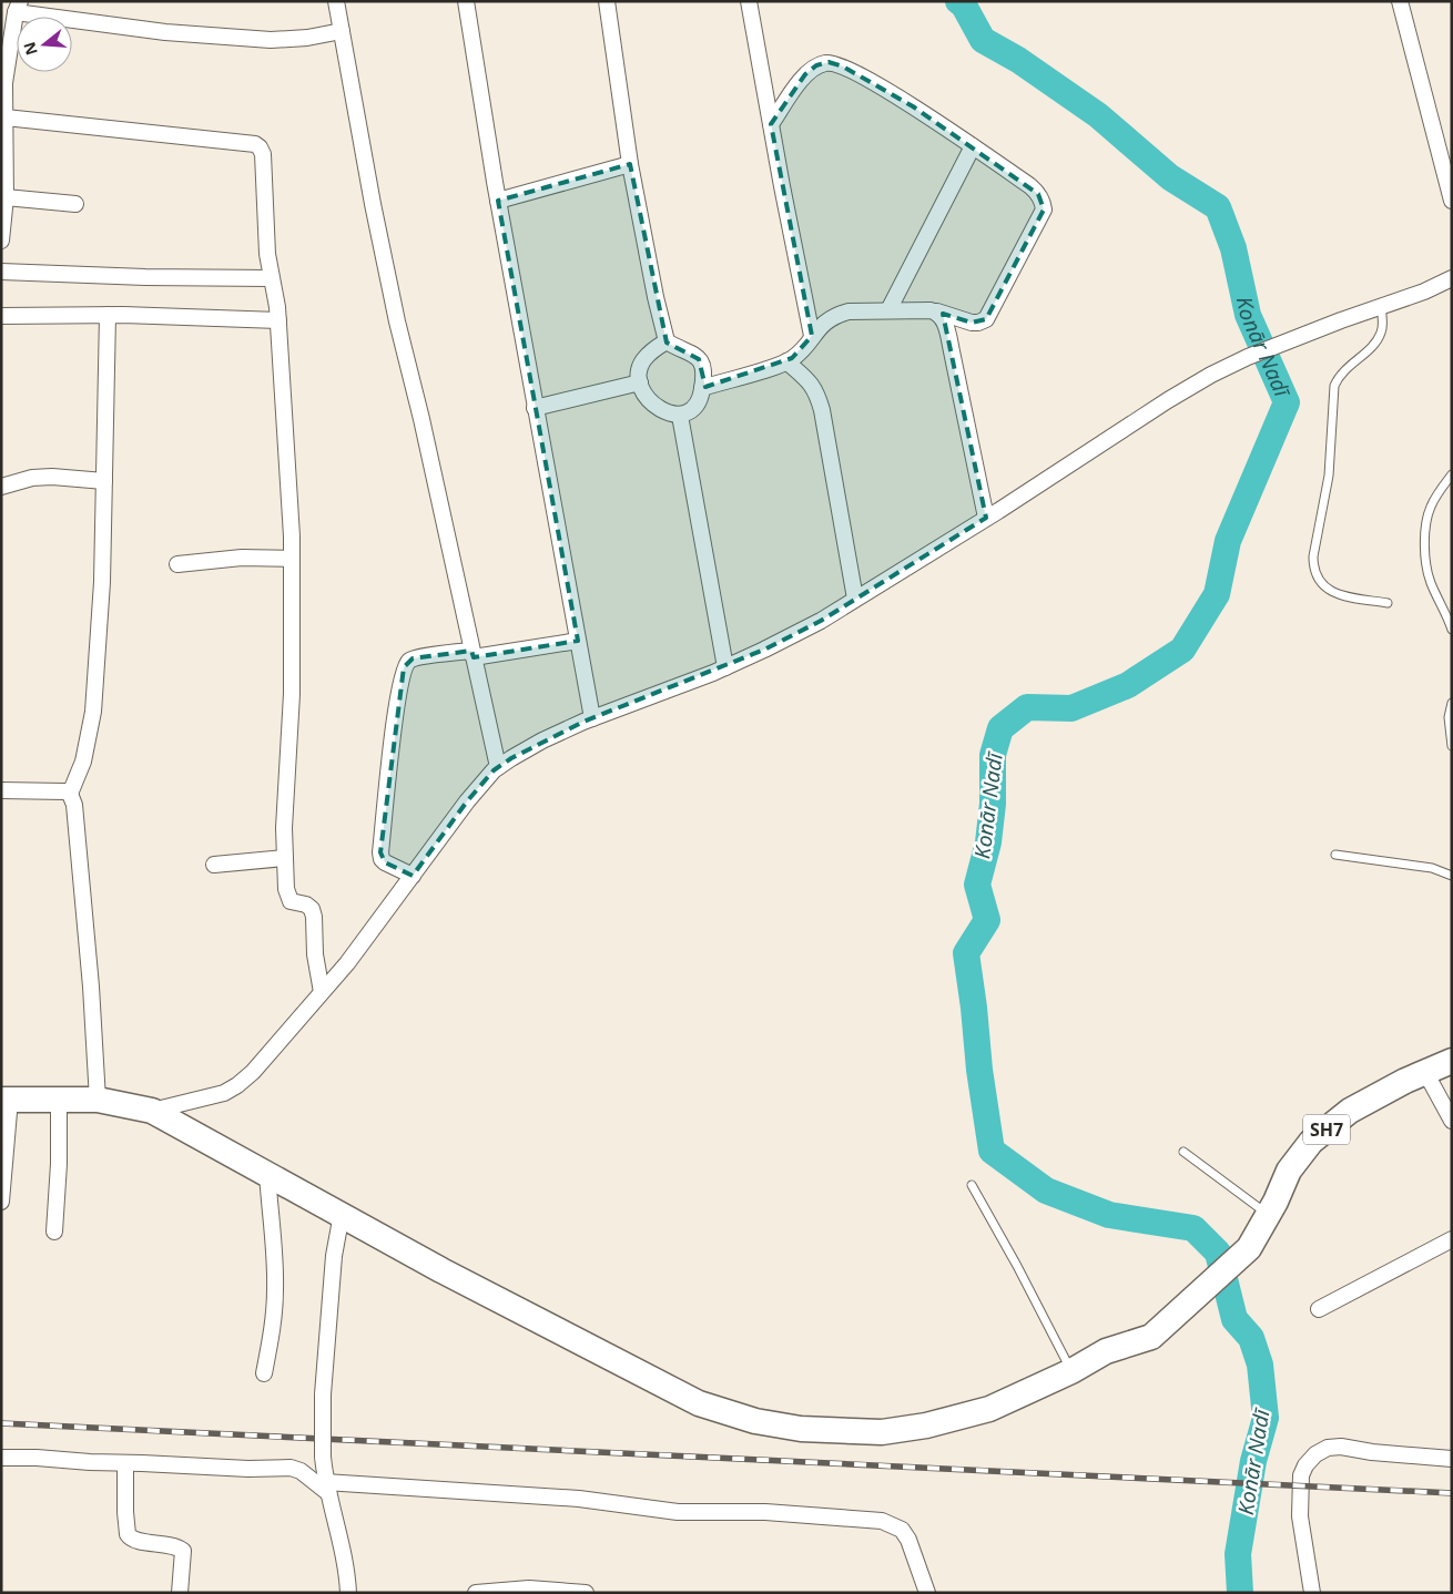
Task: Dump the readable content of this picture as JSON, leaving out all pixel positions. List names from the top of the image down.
{
  "streets": {
    "main road": ["SH7"]
  },
  "water": ["Konār Nadī"],
  "north": "left"
}
